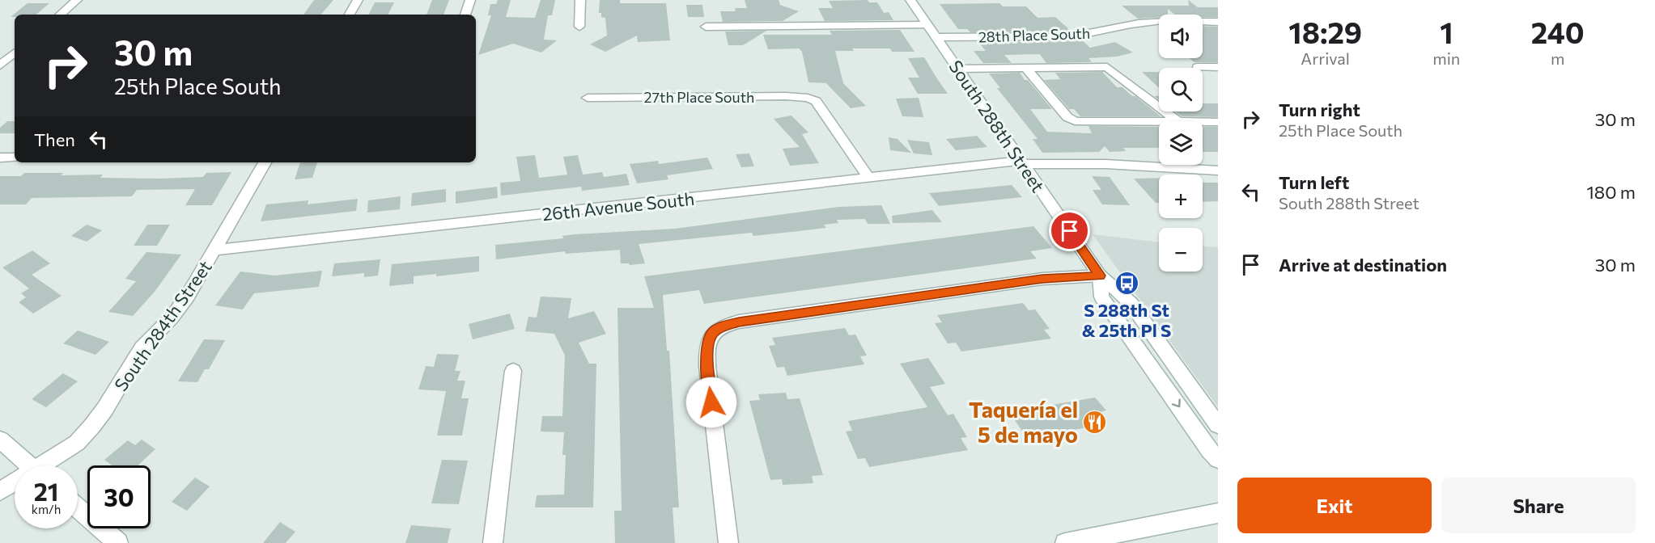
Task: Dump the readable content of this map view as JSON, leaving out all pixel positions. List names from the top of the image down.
{
  "streets": {
    "street": [
      "28th Place South",
      "27th Place South",
      "South 288th Street",
      "26th Avenue South",
      "South 284th Street"
    ]
  },
  "crossings": [
    ["28th Place South", "South 288th Street"],
    ["27th Place South", "26th Avenue South"],
    ["South 288th Street", "26th Avenue South"],
    ["26th Avenue South", "South 284th Street"]
  ],
  "places": {
    "bus stop": ["S 288th St & 25th Pl S"],
    "restaurant": ["Taquería el 5 de mayo"]
  },
  "page": {
    "eta": [
      "18:29",
      "Arrival",
      "1",
      "min",
      "240",
      "m"
    ],
    "map_buttons": ["+", "−"],
    "turn": ["30 m", "25th Place South"],
    "list": [
      {
        "name": "Turn right",
        "note": "25th Place South",
        "value": "30 m"
      },
      {
        "name": "Turn left",
        "note": "South 288th Street",
        "value": "180 m"
      },
      {
        "name": "Arrive at destination",
        "value": "30 m"
      }
    ],
    "then": "Then",
    "speed": "21 km/h",
    "limit": "30",
    "buttons": ["Exit", "Share"]
  }
}
